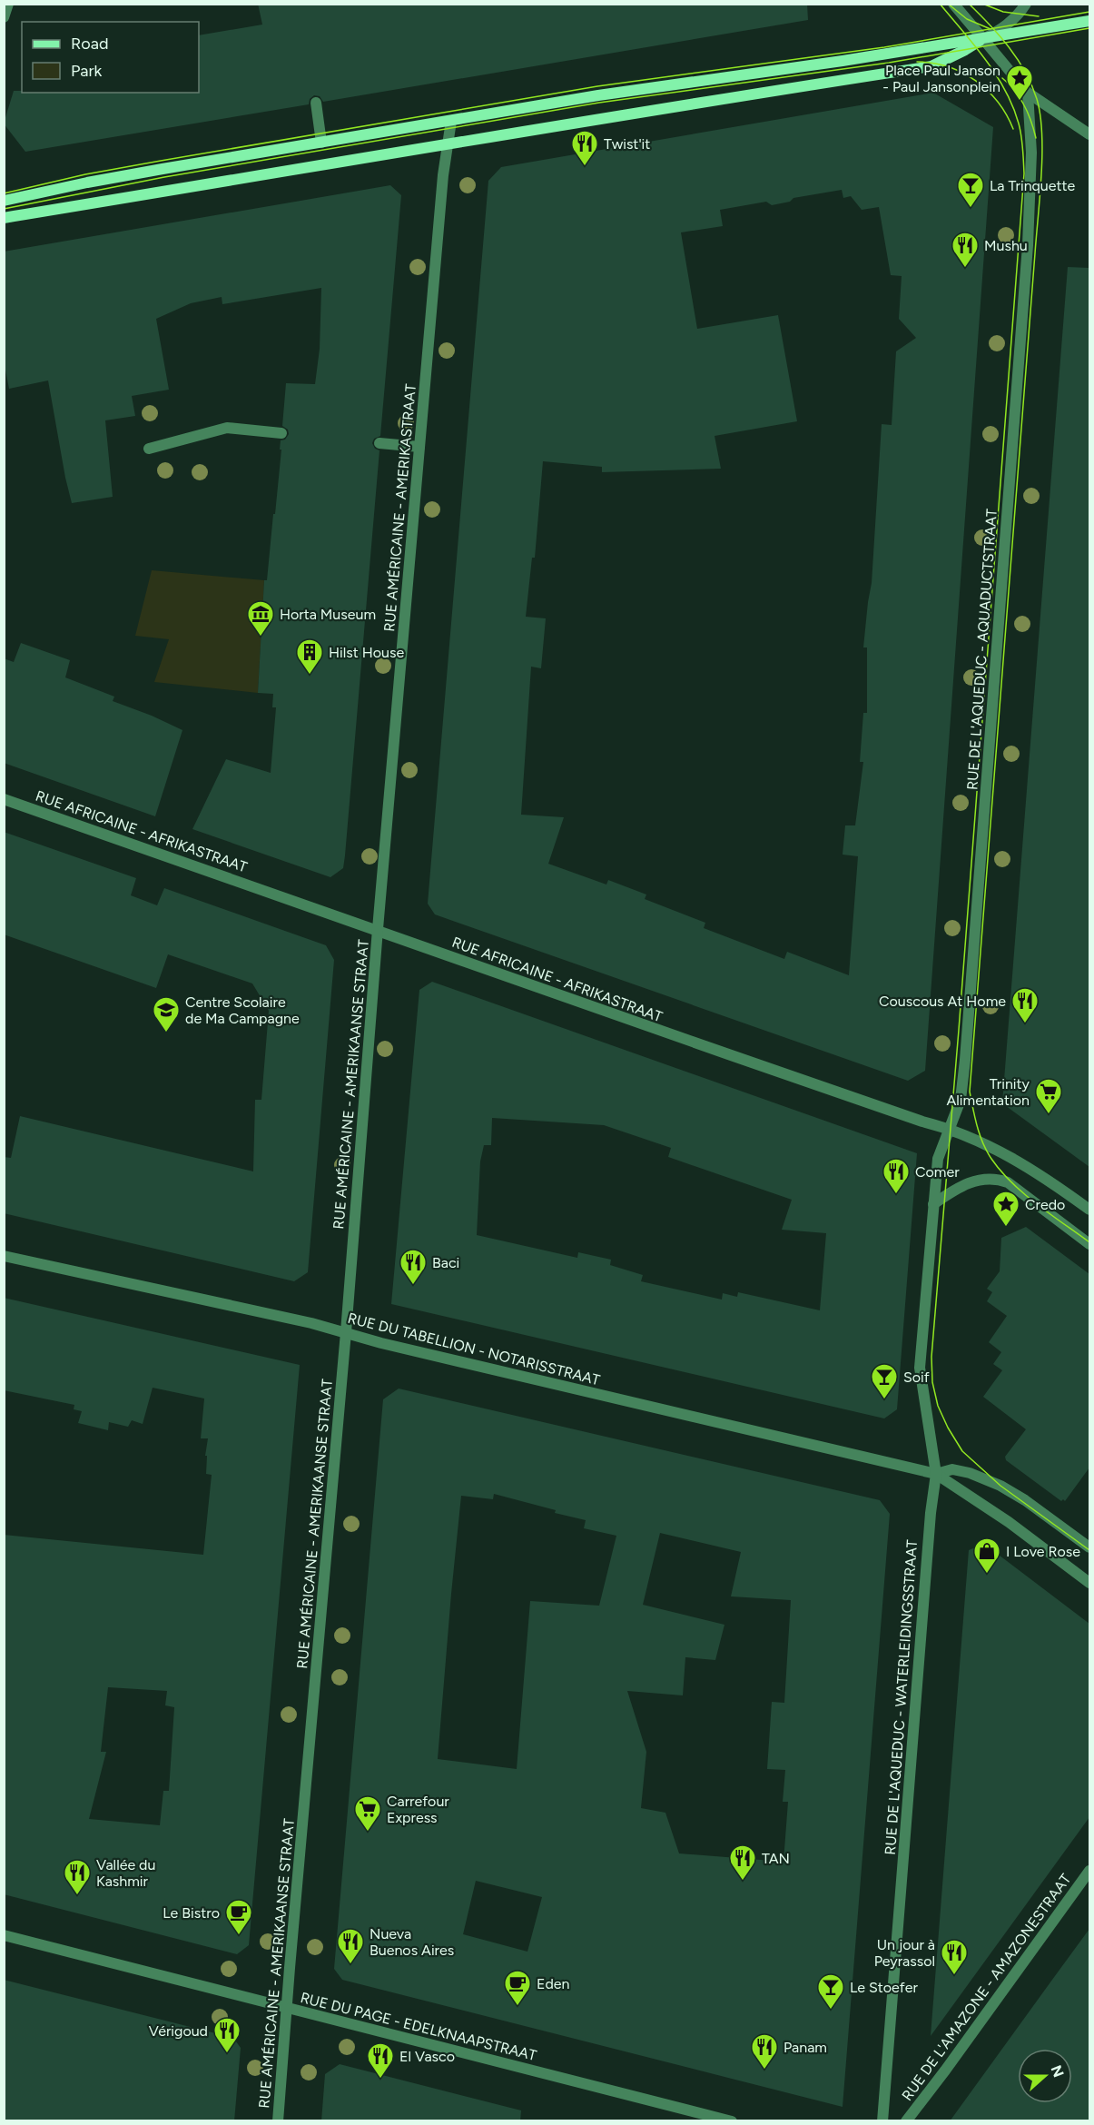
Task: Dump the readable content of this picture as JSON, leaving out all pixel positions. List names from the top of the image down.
{
  "streets": {
    "street": [
      "RUE AMÉRICAINE - AMERIKASTRAAT",
      "RUE DE L'AQUEDUC - AQUADUCTSTRAAT",
      "RUE AFRICAINE - AFRIKASTRAAT",
      "RUE AMÉRICAINE - AMERIKAANSE STRAAT",
      "RUE DU TABELLION - NOTARISSTRAAT",
      "RUE DE L'AQUEDUC - WATERLEIDINGSSTRAAT",
      "RUE DE L'AMAZONE - AMAZONESTRAAT",
      "RUE DU PAGE - EDELKNAAPSTRAAT"
    ]
  },
  "crossings": [
    ["RUE AMÉRICAINE - AMERIKASTRAAT", "RUE AFRICAINE - AFRIKASTRAAT"],
    ["RUE AMÉRICAINE - AMERIKASTRAAT", "RUE AMÉRICAINE - AMERIKAANSE STRAAT"],
    ["RUE DE L'AQUEDUC - AQUADUCTSTRAAT", "RUE AFRICAINE - AFRIKASTRAAT"],
    ["RUE DE L'AQUEDUC - AQUADUCTSTRAAT", "RUE DE L'AQUEDUC - WATERLEIDINGSSTRAAT"],
    ["RUE AFRICAINE - AFRIKASTRAAT", "RUE AMÉRICAINE - AMERIKAANSE STRAAT"],
    ["RUE AMÉRICAINE - AMERIKAANSE STRAAT", "RUE DU TABELLION - NOTARISSTRAAT"],
    ["RUE AMÉRICAINE - AMERIKAANSE STRAAT", "RUE DU PAGE - EDELKNAAPSTRAAT"],
    ["RUE DU TABELLION - NOTARISSTRAAT", "RUE DE L'AQUEDUC - WATERLEIDINGSSTRAAT"]
  ],
  "places": {
    "place": ["Place Paul Janson - Paul Jansonplein", "Credo"],
    "restaurant": [
      "Twist'it",
      "Mushu",
      "Couscous At Home",
      "Comer",
      "Baci",
      "TAN",
      "Vallée du Kashmir",
      "Nueva Buenos Aires",
      "Un jour à Peyrassol",
      "Vérigoud",
      "Panam",
      "El Vasco"
    ],
    "bar": ["La Trinquette", "Soif", "Le Stoefer"],
    "museum": ["Horta Museum"],
    "building": ["Hilst House"],
    "school or university": ["Centre Scolaire de Ma Campagne"],
    "supermarket": ["Trinity Alimentation", "Carrefour Express"],
    "shop": ["I Love Rose"],
    "cafe": ["Le Bistro", "Eden"]
  },
  "legend": ["Road", "Park"],
  "north": "right"
}
